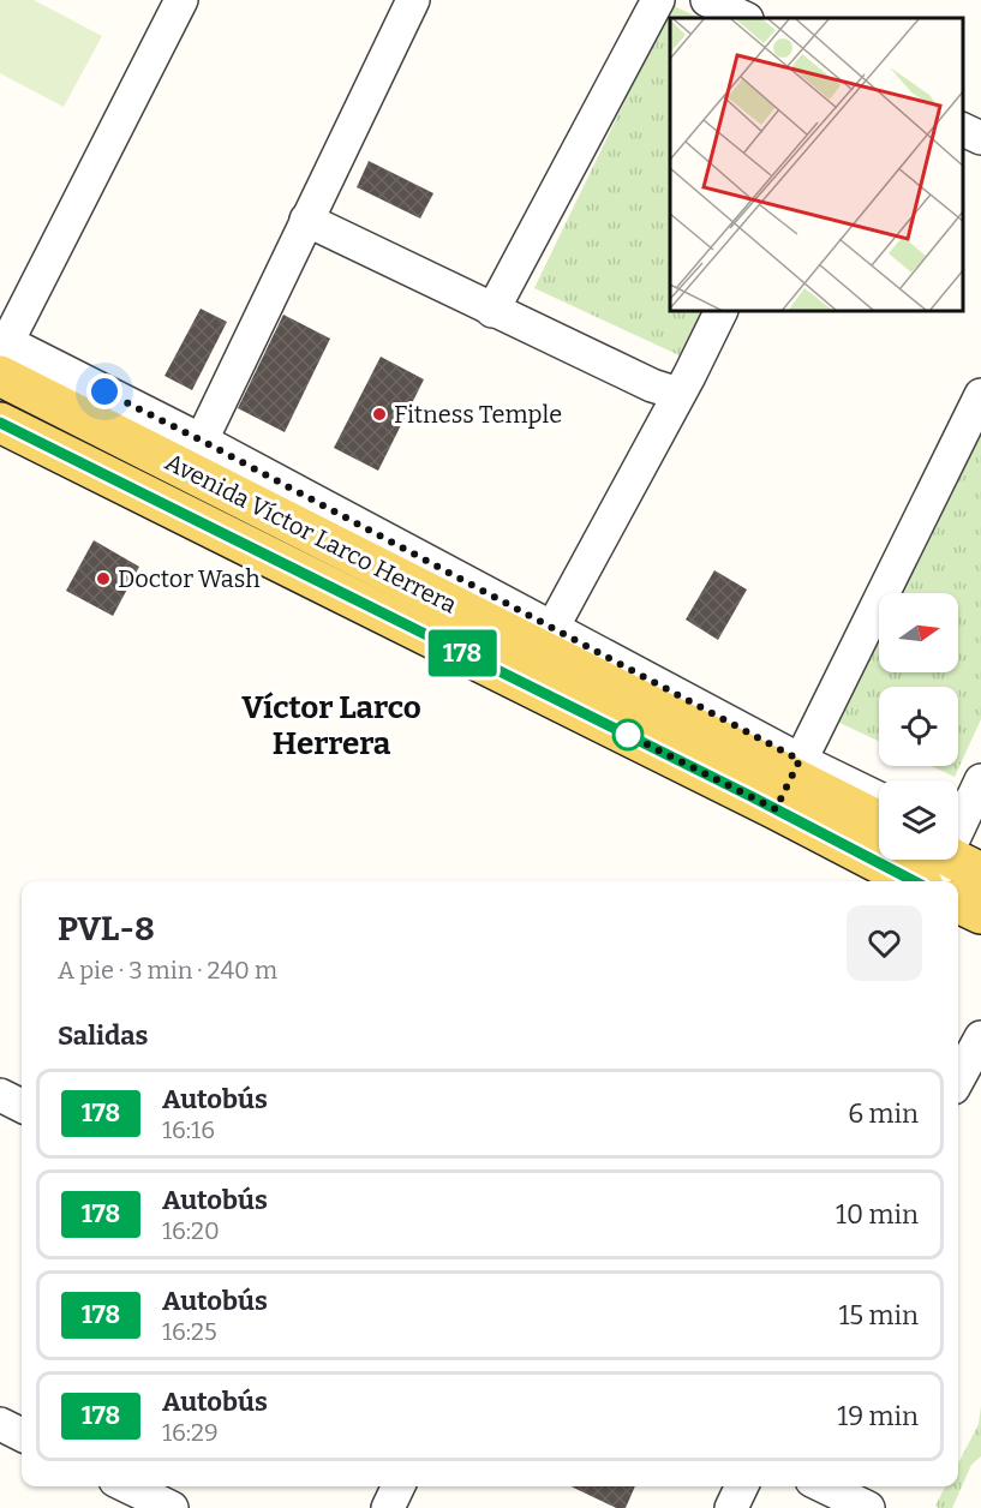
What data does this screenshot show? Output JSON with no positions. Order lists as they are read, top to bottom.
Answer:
{
  "streets": {
    "main road": ["Avenida Víctor Larco Herrera"]
  },
  "districts": ["Víctor Larco Herrera"],
  "places": ["Fitness Temple", "Doctor Wash"],
  "lines": ["bus line 178"],
  "north": "right",
  "page": {
    "on_map": "178",
    "heading": [
      ["PVL-8", "A pie · 3 min · 240 m"],
      "Salidas"
    ],
    "list": [
      {
        "mark": "178",
        "name": "Autobús",
        "note": "16:16",
        "value": "6 min"
      },
      {
        "mark": "178",
        "name": "Autobús",
        "note": "16:20",
        "value": "10 min"
      },
      {
        "mark": "178",
        "name": "Autobús",
        "note": "16:25",
        "value": "15 min"
      },
      {
        "mark": "178",
        "name": "Autobús",
        "note": "16:29",
        "value": "19 min"
      }
    ]
  }
}
